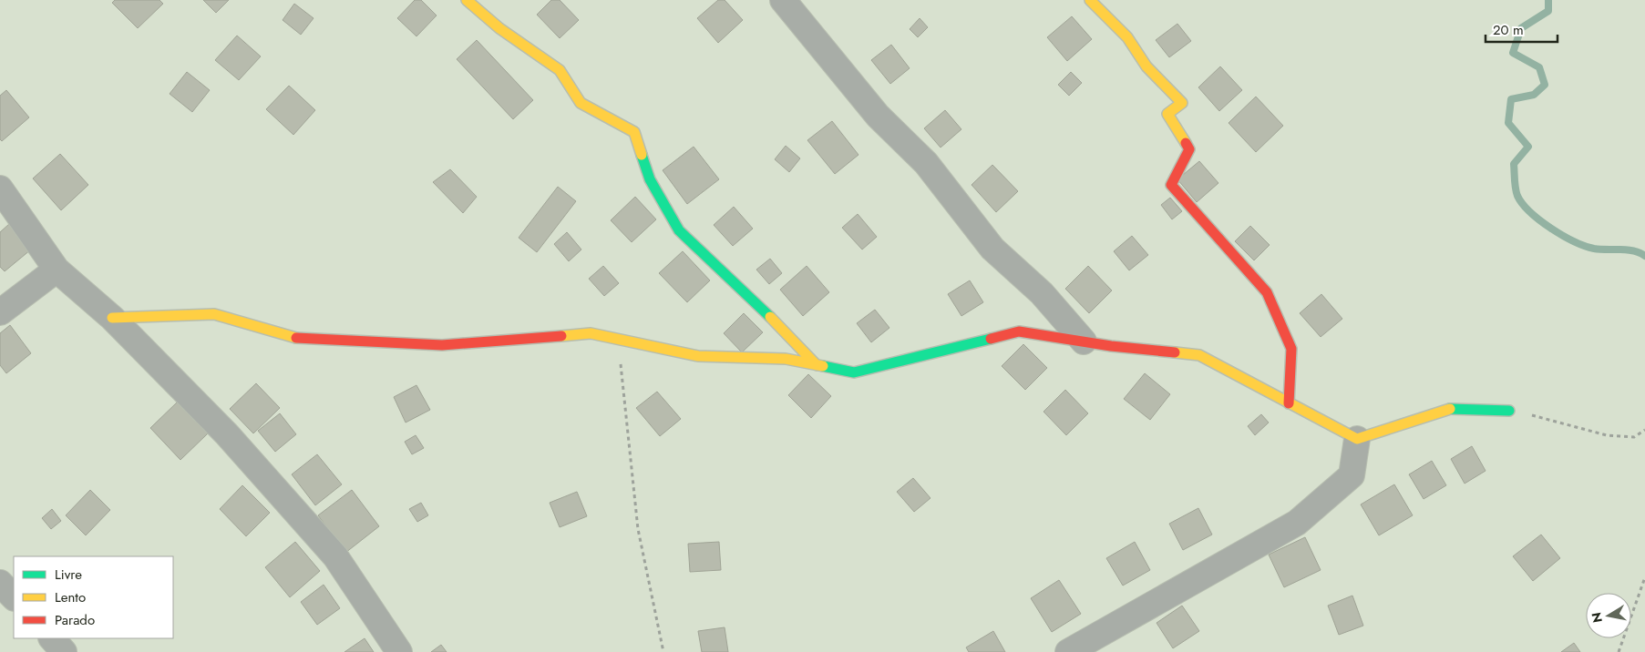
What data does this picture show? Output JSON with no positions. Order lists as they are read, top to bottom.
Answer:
{
  "legend": ["Livre", "Lento", "Parado"],
  "scale_bar": "20 m",
  "north": "left"
}
